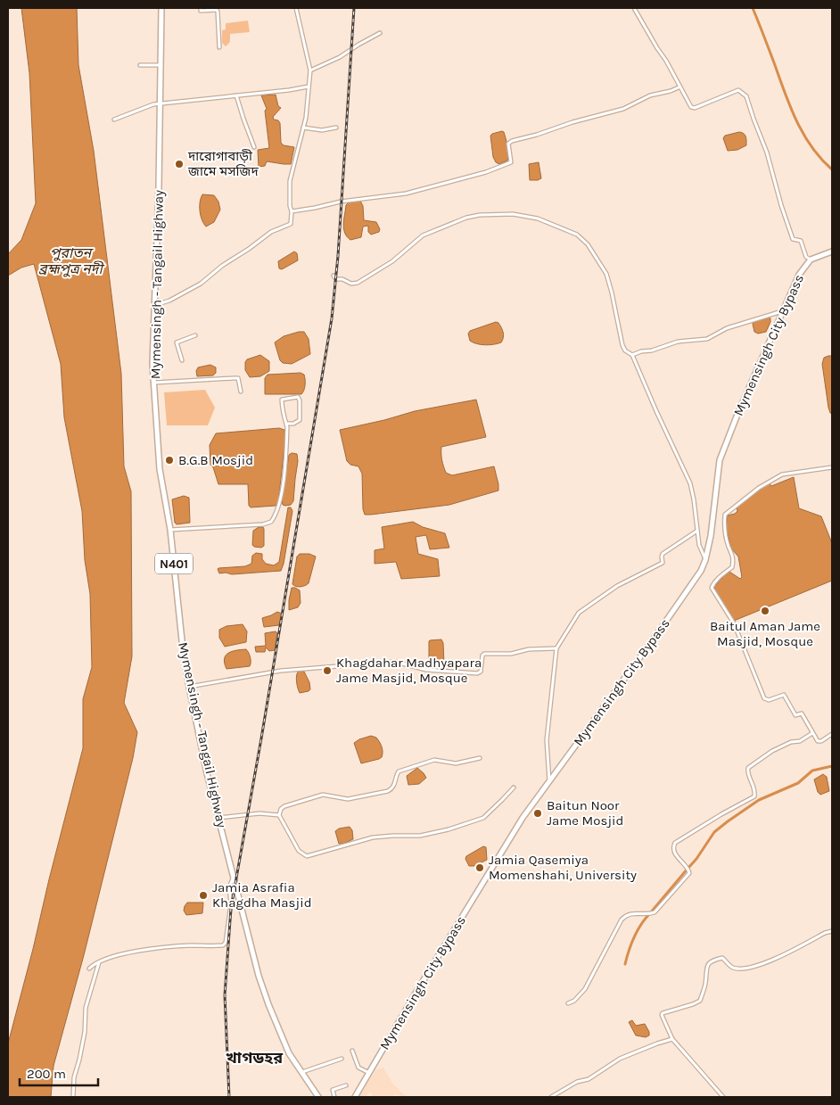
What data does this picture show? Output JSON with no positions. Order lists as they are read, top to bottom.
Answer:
{
  "streets": {
    "highway": ["Mymensingh - Tangail Highway", "Mymensingh City Bypass", "N401"]
  },
  "districts": ["খাগডহর"],
  "water": ["পুরাতন ব্রহ্মপুত্র নদী"],
  "places": [
    "দারোগাবাড়ী জামে মসজিদ",
    "B.G.B Mosjid",
    "Baitul Aman Jame Masjid, Mosque",
    "Khagdahar Madhyapara Jame Masjid, Mosque",
    "Baitun Noor Jame Mosjid",
    "Jamia Qasemiya Momenshahi, University",
    "Jamia Asrafia Khagdha Masjid"
  ],
  "scale_bar": "200 m"
}
